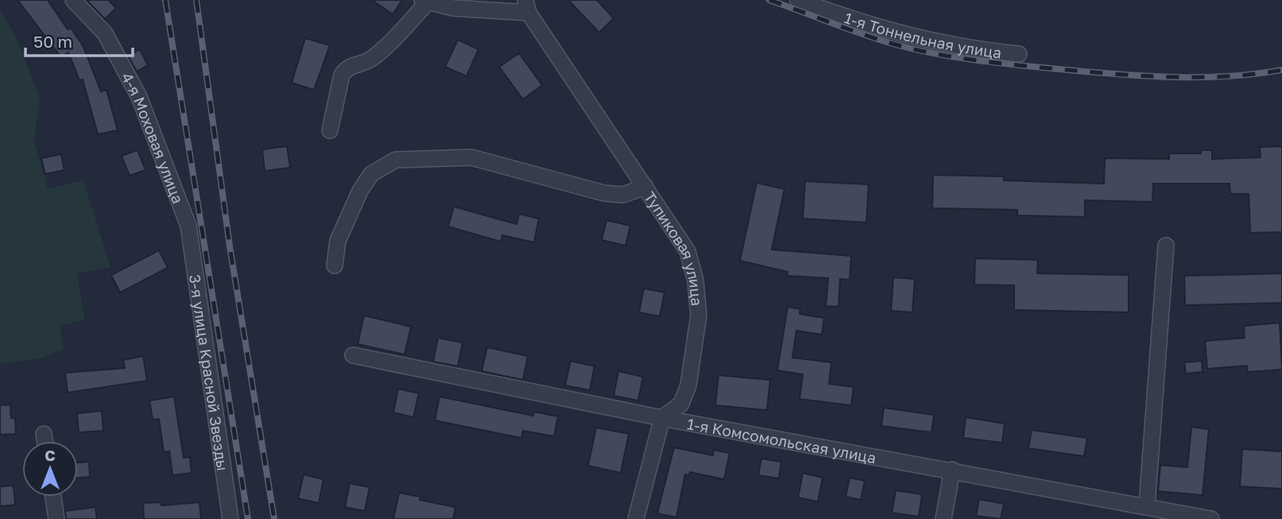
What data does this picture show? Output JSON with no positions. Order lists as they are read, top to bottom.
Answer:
{
  "streets": {
    "street": [
      "1-я Тоннельная улица",
      "4-я Моховая улица",
      "Тупиковая улица",
      "3-я улица Красной Звезды",
      "1-я Комсомольская улица"
    ]
  },
  "crossings": [
    ["4-я Моховая улица", "3-я улица Красной Звезды"],
    ["Тупиковая улица", "1-я Комсомольская улица"]
  ],
  "scale_bar": "50 m",
  "north": "top"
}
